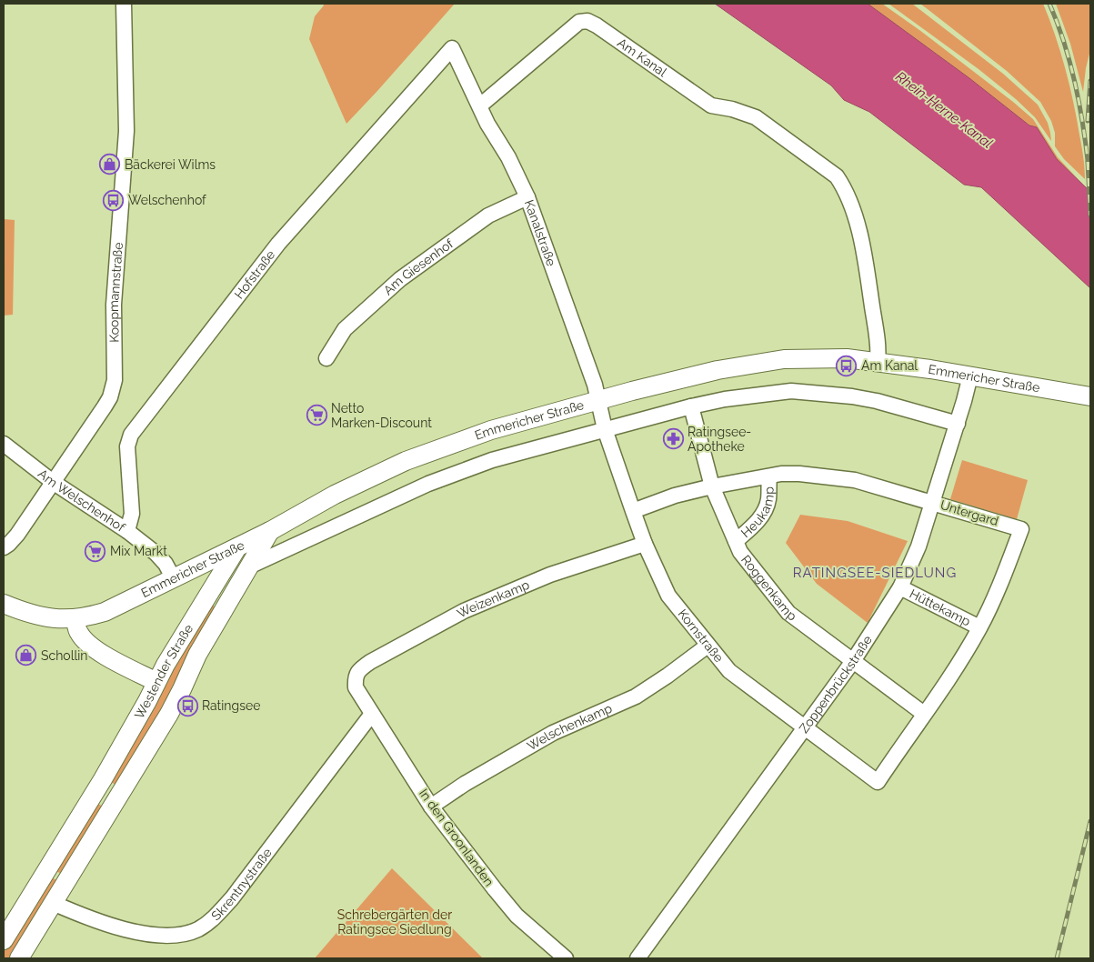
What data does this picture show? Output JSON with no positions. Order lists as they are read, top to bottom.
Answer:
{
  "streets": {
    "main road": ["Emmericher Straße", "Westender Straße"],
    "street": [
      "Am Kanal",
      "Kanalstraße",
      "Am Giesenhof",
      "Hofstraße",
      "Koopmannstraße",
      "Am Welschenhof",
      "Heukamp",
      "Untergard",
      "Roggenkamp",
      "Weizenkamp",
      "Hüttekamp",
      "Kornstraße",
      "Zoppenbrückstraße",
      "Welschenkamp",
      "In den Groonlanden",
      "Skrentnystraße"
    ]
  },
  "crossings": [
    ["Am Kanal", "Kanalstraße"],
    ["Am Kanal", "Emmericher Straße"],
    ["Kanalstraße", "Am Giesenhof"],
    ["Kanalstraße", "Hofstraße"],
    ["Kanalstraße", "Emmericher Straße"],
    ["Kanalstraße", "Kornstraße"],
    ["Hofstraße", "Am Welschenhof"],
    ["Koopmannstraße", "Am Welschenhof"],
    ["Emmericher Straße", "Am Welschenhof"],
    ["Emmericher Straße", "Roggenkamp"],
    ["Emmericher Straße", "Kornstraße"],
    ["Emmericher Straße", "Westender Straße"],
    ["Emmericher Straße", "Zoppenbrückstraße"],
    ["Heukamp", "Untergard"],
    ["Heukamp", "Roggenkamp"],
    ["Untergard", "Roggenkamp"],
    ["Untergard", "Hüttekamp"],
    ["Untergard", "Kornstraße"],
    ["Untergard", "Zoppenbrückstraße"],
    ["Roggenkamp", "Zoppenbrückstraße"],
    ["Weizenkamp", "Kornstraße"],
    ["Weizenkamp", "In den Groonlanden"],
    ["Hüttekamp", "Zoppenbrückstraße"],
    ["Kornstraße", "Zoppenbrückstraße"],
    ["Kornstraße", "Welschenkamp"],
    ["Westender Straße", "Skrentnystraße"],
    ["Welschenkamp", "In den Groonlanden"],
    ["In den Groonlanden", "Skrentnystraße"]
  ],
  "districts": ["RATINGSEE-SIEDLUNG"],
  "water": ["Rhein-Herne-Kanal"],
  "parks": ["Schrebergärten der Ratingsee Siedlung"],
  "places": {
    "shop": ["Bäckerei Wilms", "Schollin"],
    "bus stop": ["Welschenhof", "Am Kanal", "Ratingsee"],
    "supermarket": ["Netto Marken-Discount", "Mix Markt"],
    "pharmacy": ["Ratingsee- Apotheke"]
  }
}
